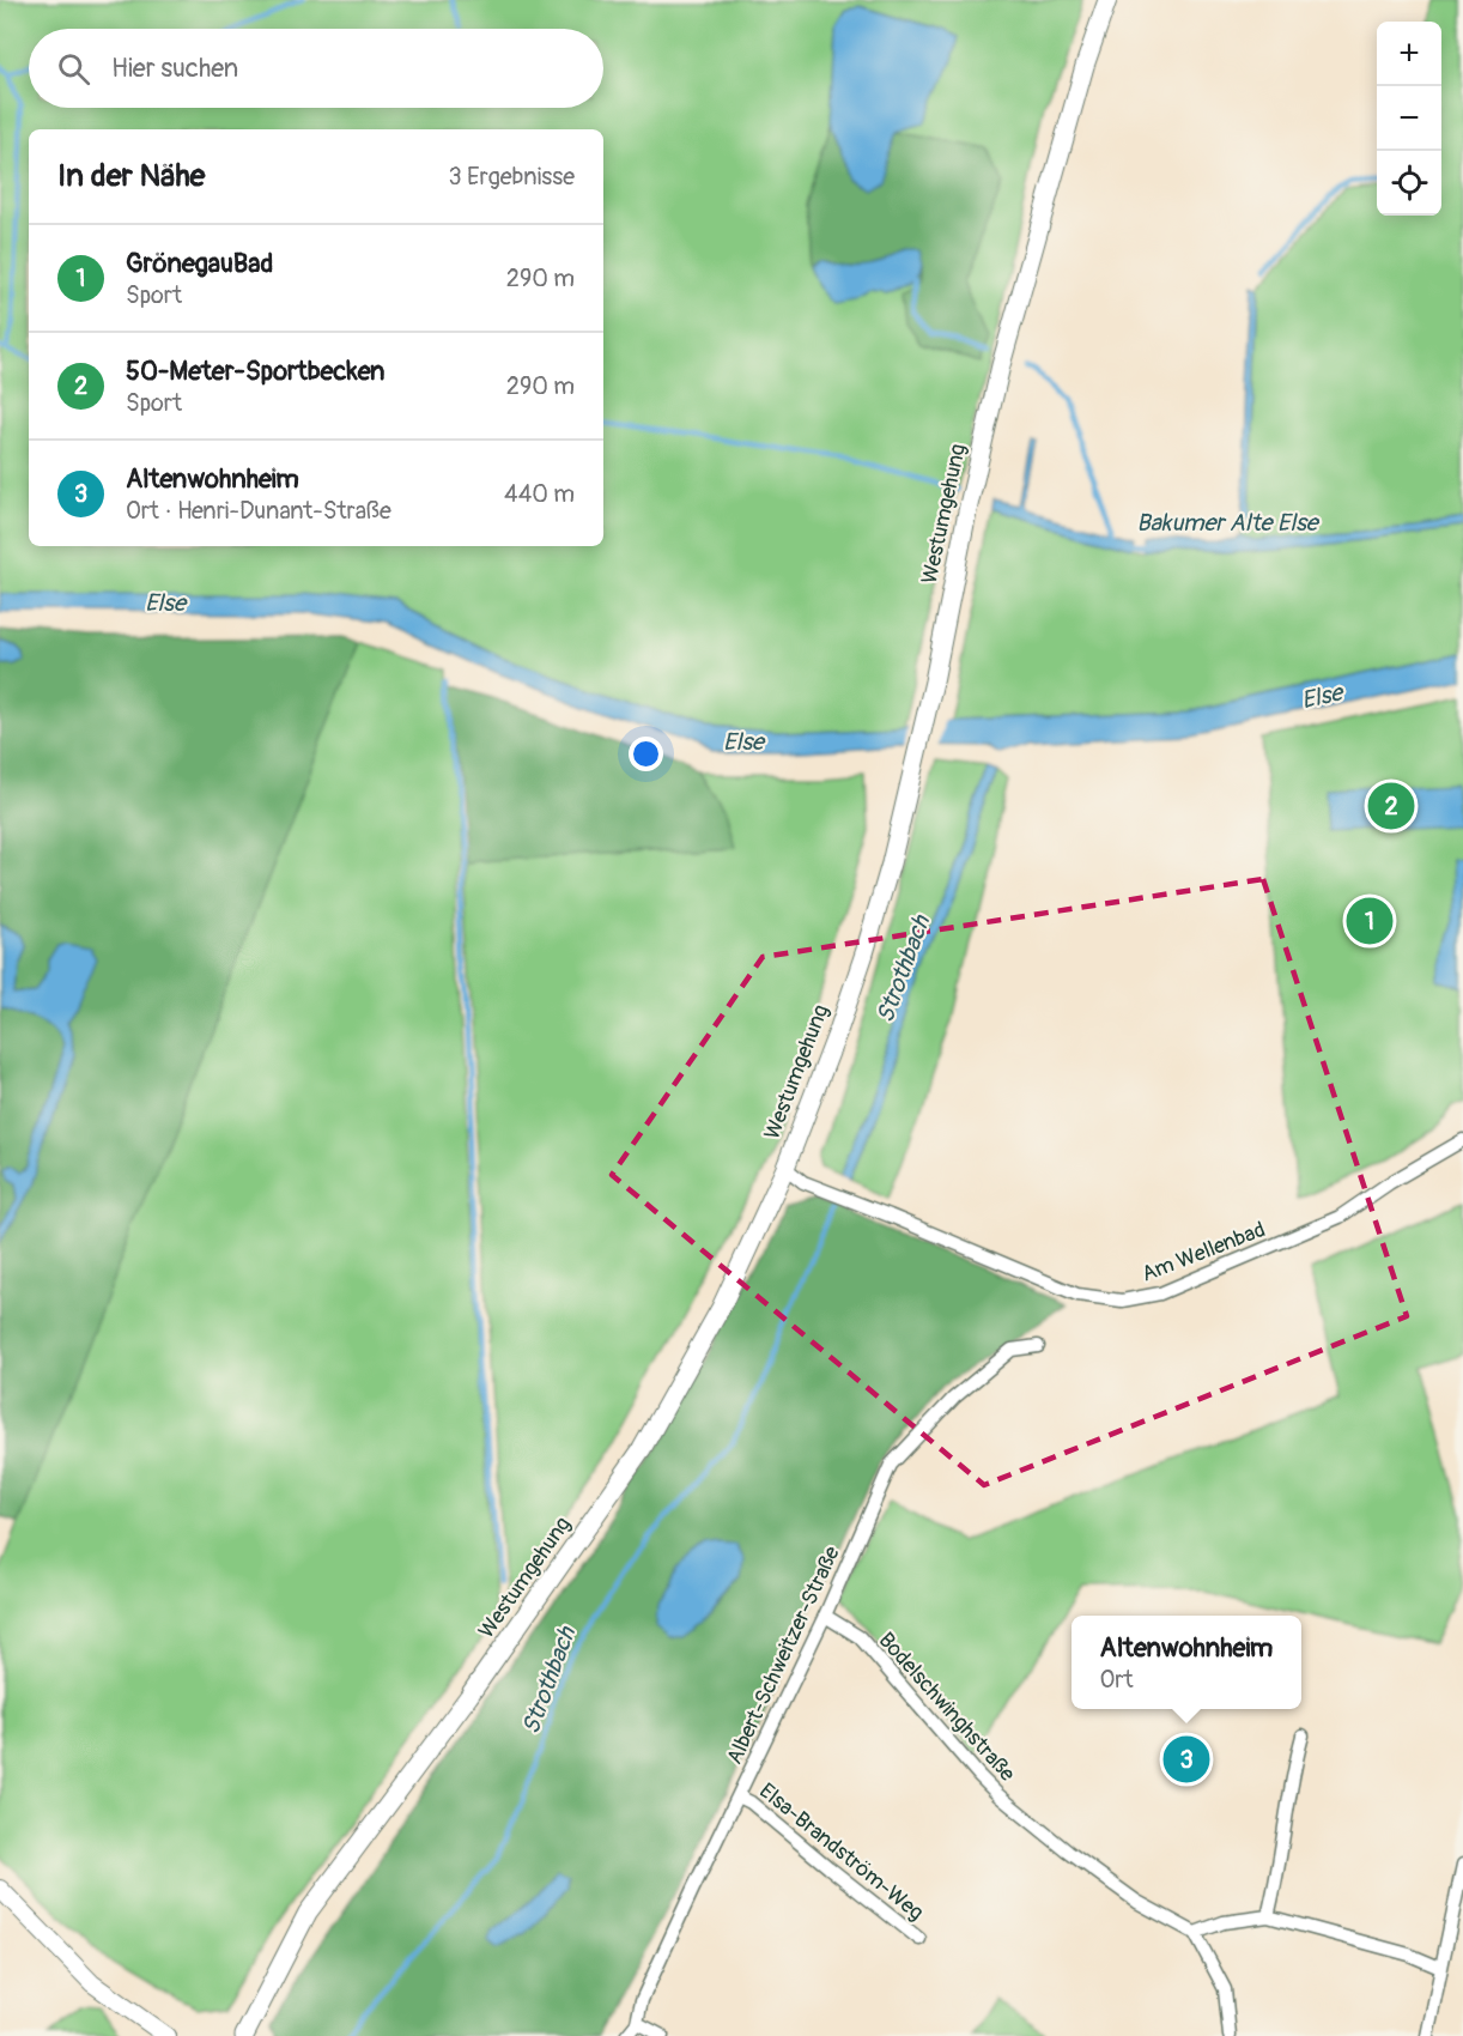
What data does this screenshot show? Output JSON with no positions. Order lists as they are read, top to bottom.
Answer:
{
  "streets": {
    "main road": ["Westumgehung"],
    "street": [
      "Am Wellenbad",
      "Albert-Schweitzer-Straße",
      "Bodelschwinghstraße",
      "Elsa-Brandström-Weg"
    ]
  },
  "crossings": [
    ["Westumgehung", "Am Wellenbad"],
    ["Albert-Schweitzer-Straße", "Bodelschwinghstraße"],
    ["Albert-Schweitzer-Straße", "Elsa-Brandström-Weg"]
  ],
  "water": ["Bakumer Alte Else", "Else", "Strothbach"],
  "page": {
    "map_buttons": ["+", "−"],
    "search": "Hier suchen",
    "heading": ["In der Nähe", "3 Ergebnisse"],
    "list": [
      {
        "mark": "1",
        "name": "GrönegauBad",
        "note": "Sport",
        "value": "290 m"
      },
      {
        "mark": "2",
        "name": "50-Meter-Sportbecken",
        "note": "Sport",
        "value": "290 m"
      },
      {
        "mark": "3",
        "name": "Altenwohnheim",
        "note": "Ort · Henri-Dunant-Straße",
        "value": "440 m"
      }
    ],
    "pins": ["2", "1", "3"],
    "popup": ["Altenwohnheim", "Ort"]
  }
}
